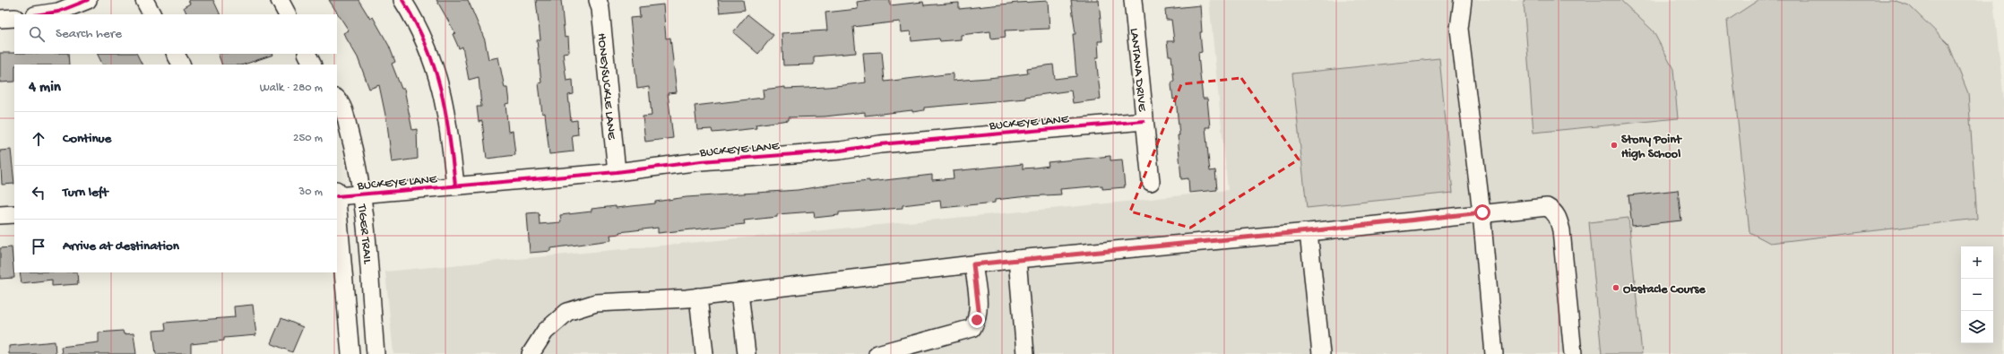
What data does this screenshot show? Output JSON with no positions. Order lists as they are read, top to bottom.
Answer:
{
  "streets": {
    "street": [
      "LANTANA DRIVE",
      "HONEYSUCKLE LANE",
      "BUCKEYE LANE",
      "TIGER TRAIL"
    ]
  },
  "crossings": [
    ["LANTANA DRIVE", "BUCKEYE LANE"],
    ["HONEYSUCKLE LANE", "BUCKEYE LANE"],
    ["BUCKEYE LANE", "TIGER TRAIL"]
  ],
  "places": ["Stony Point High School", "Obstacle Course"],
  "page": {
    "search": "Search here",
    "heading": ["4 min", "Walk · 280 m"],
    "list": [
      ["Continue", "250 m"],
      ["Turn left", "30 m"],
      "Arrive at destination"
    ],
    "map_buttons": ["+", "−"]
  }
}
